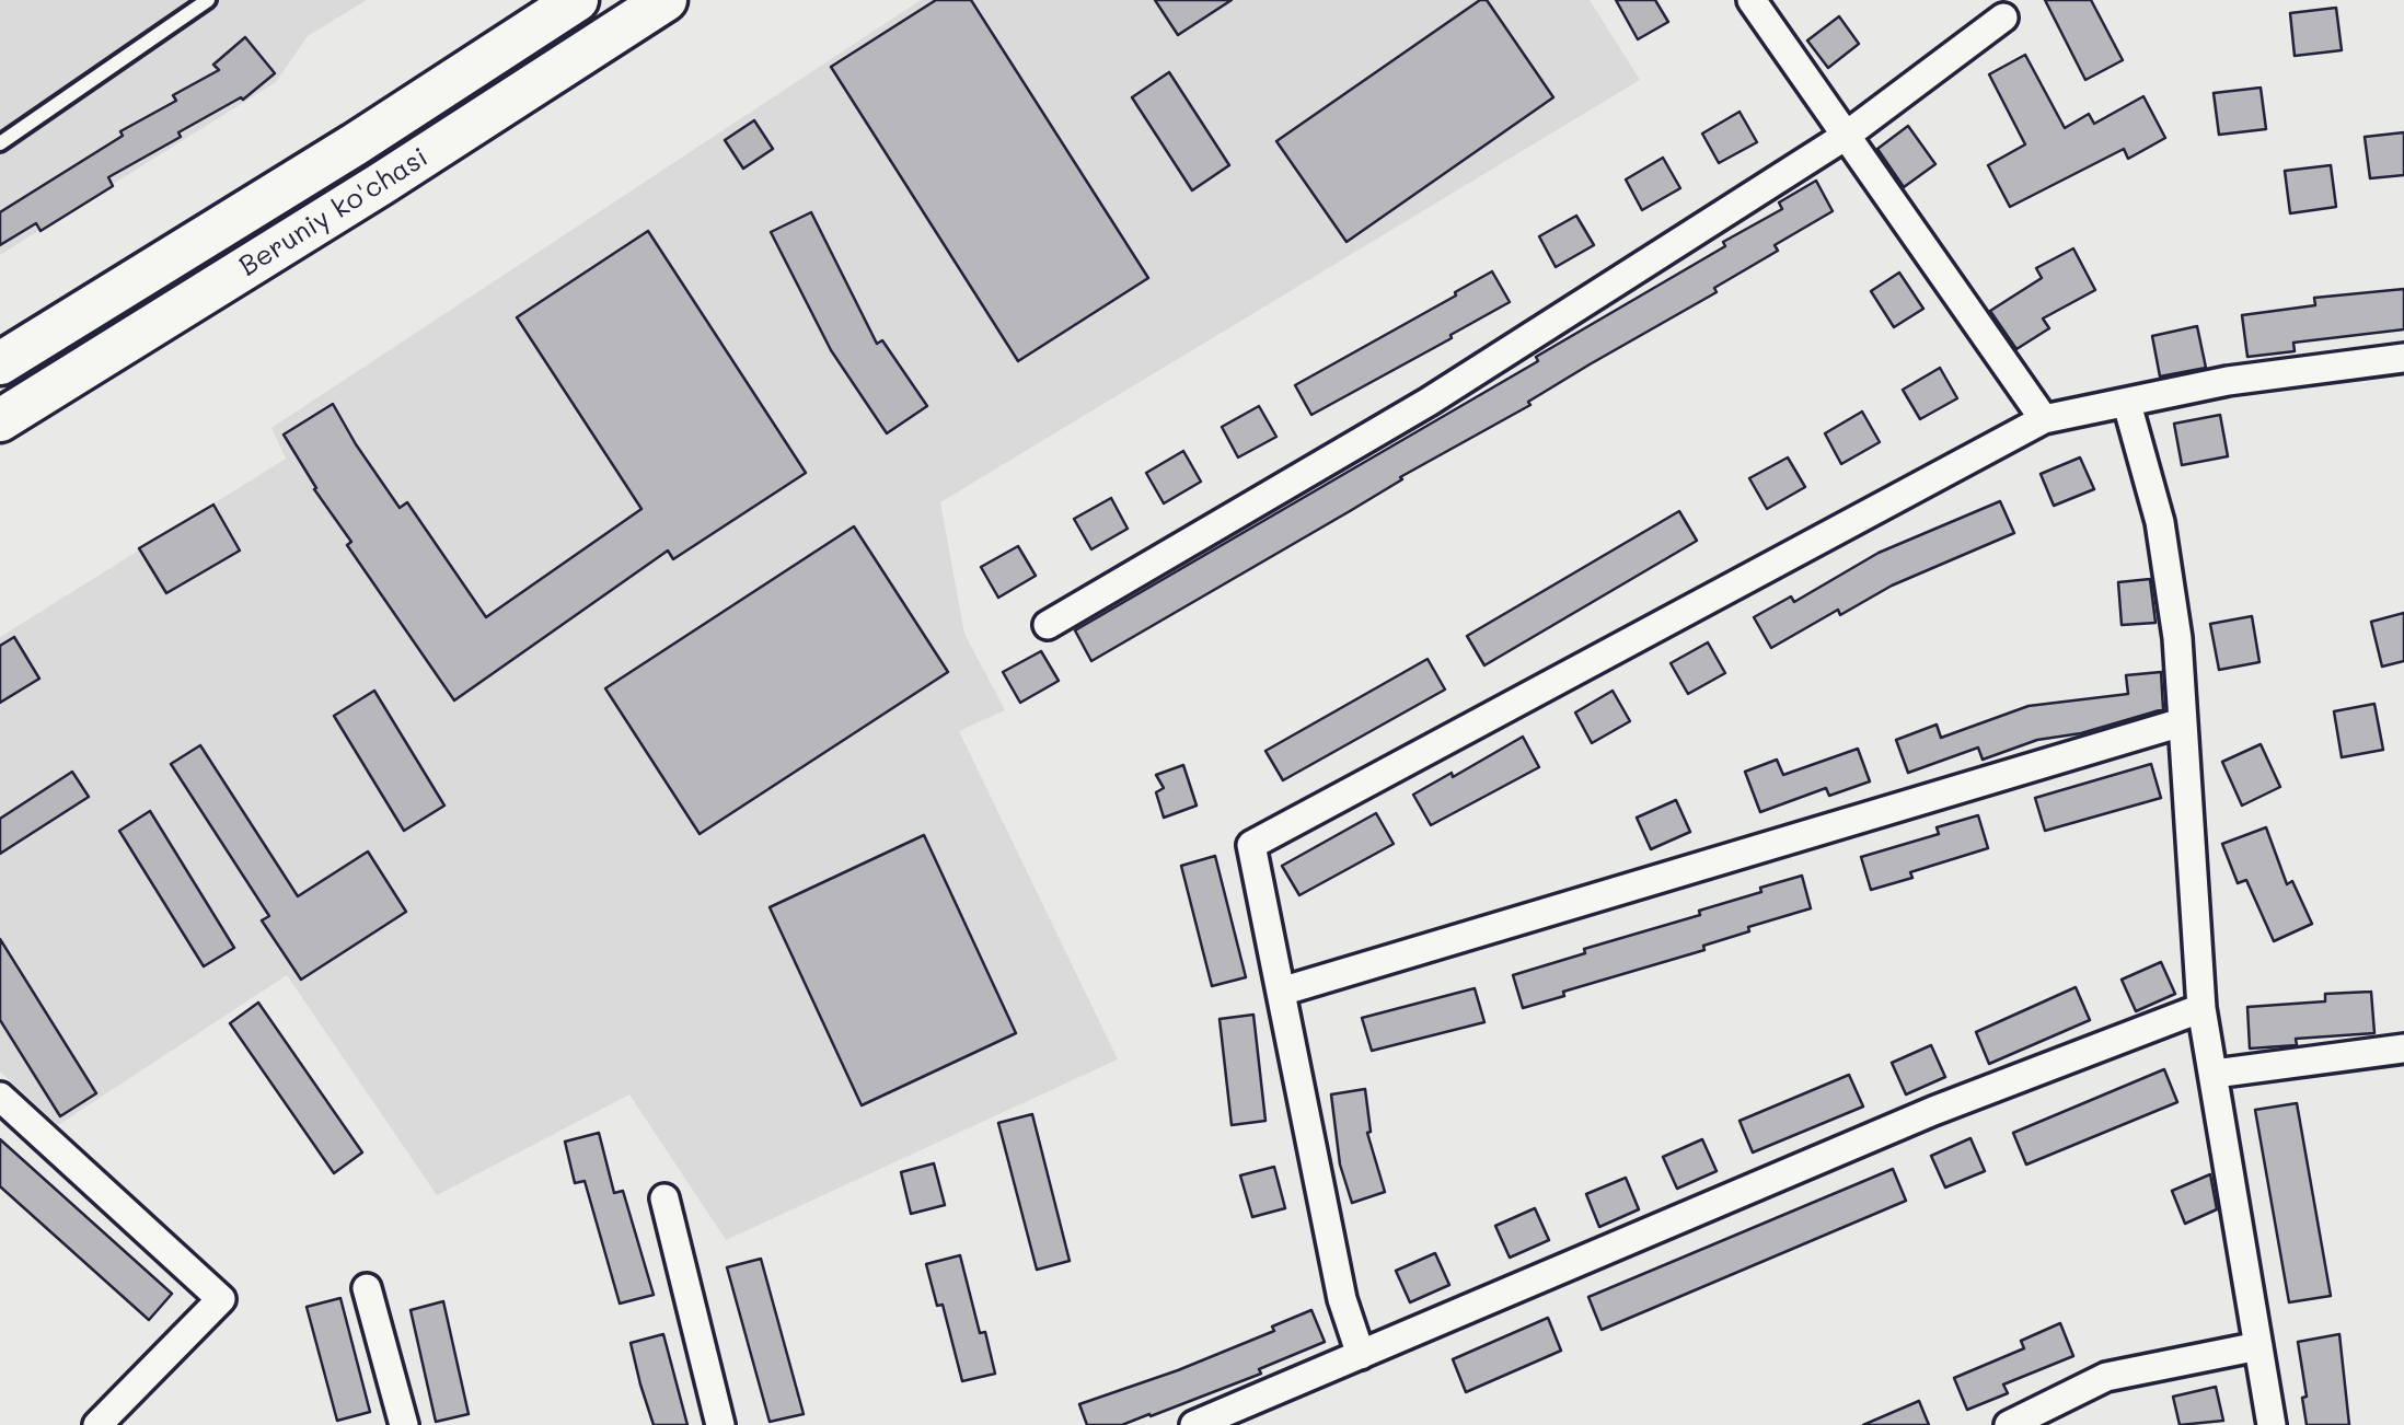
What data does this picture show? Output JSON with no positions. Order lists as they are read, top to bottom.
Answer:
{
  "streets": {
    "main road": ["Beruniy ko'chasi"]
  }
}
